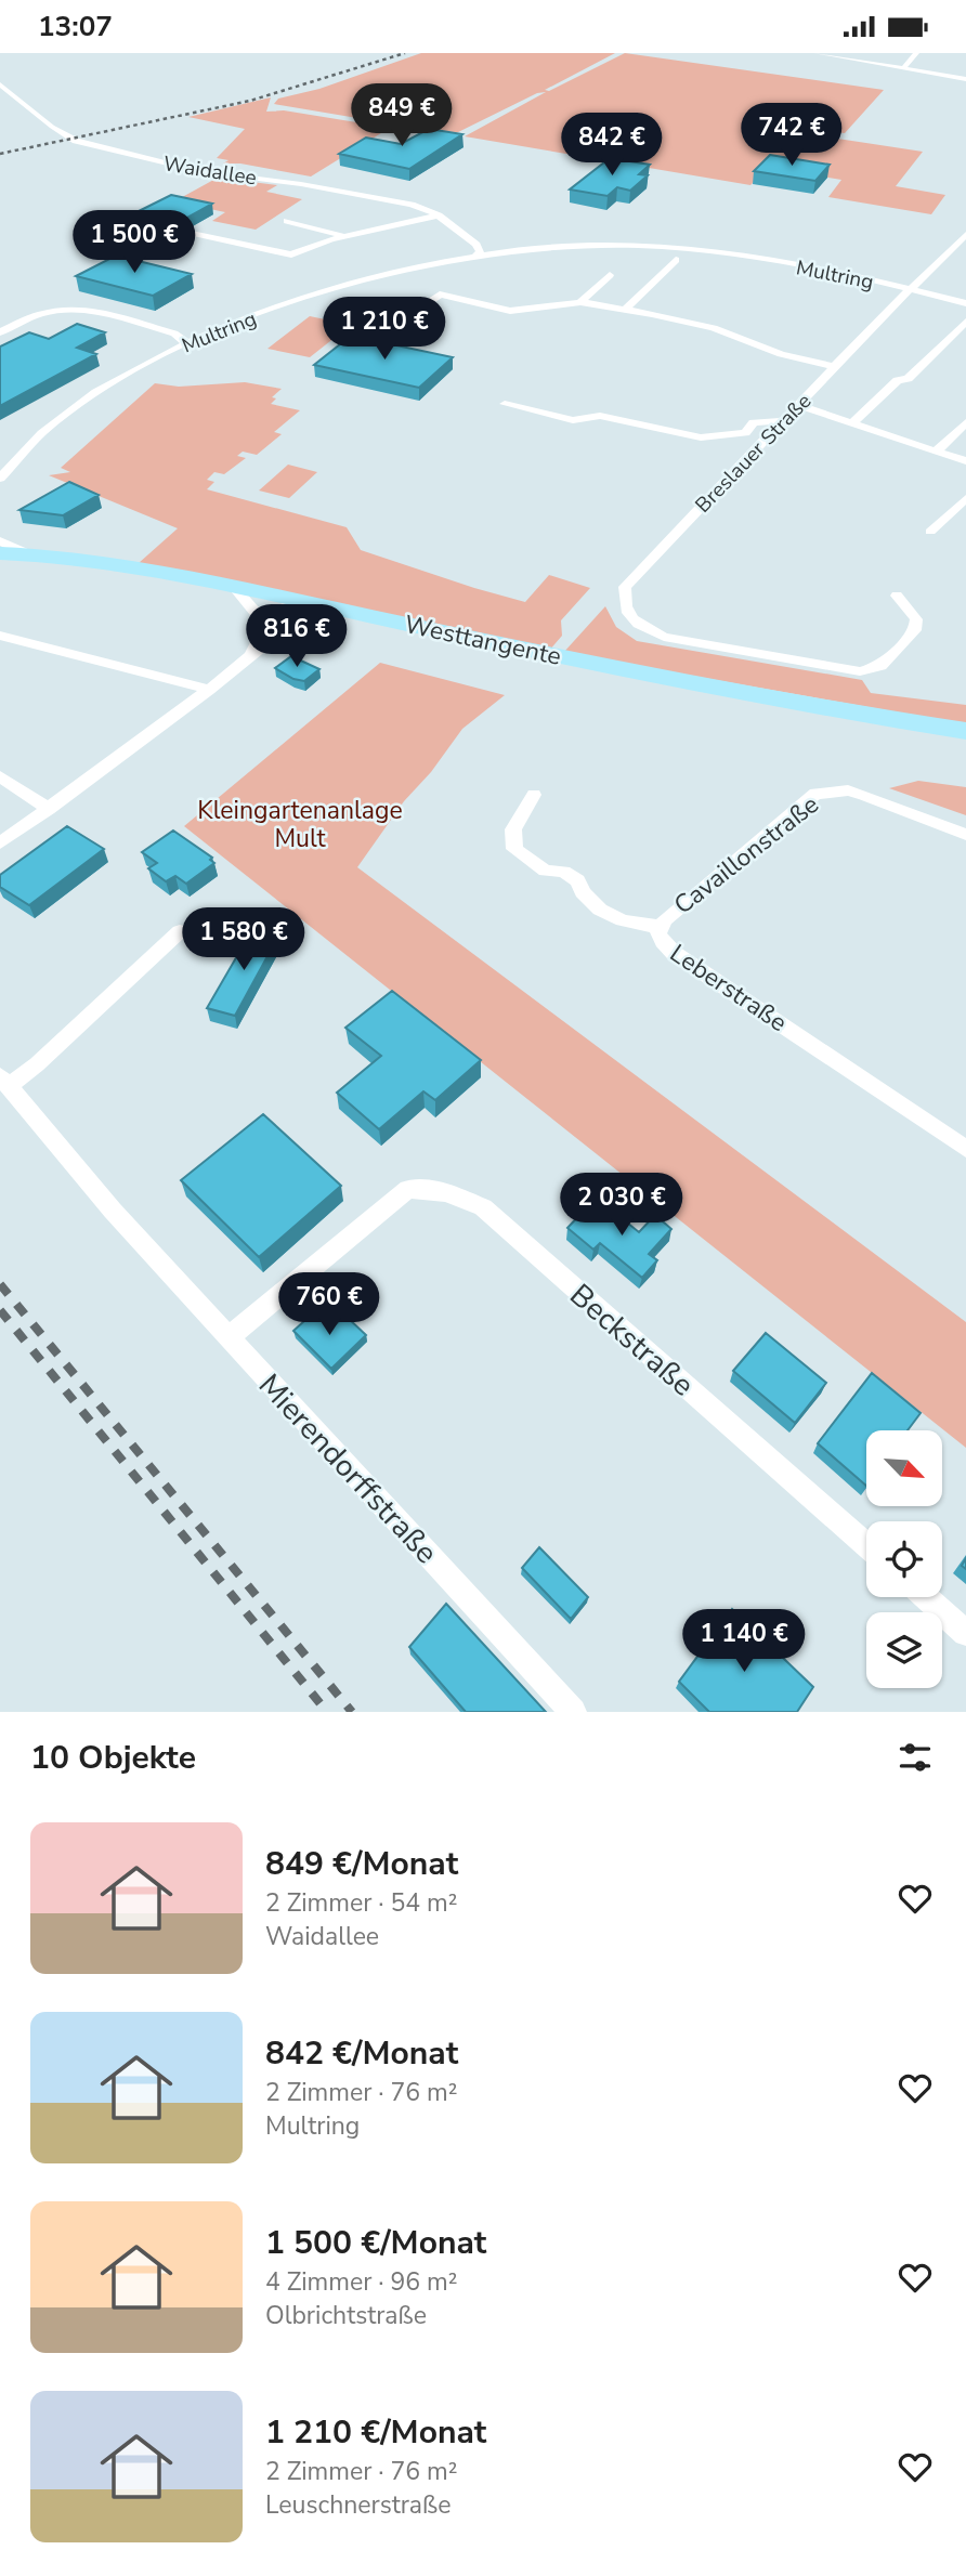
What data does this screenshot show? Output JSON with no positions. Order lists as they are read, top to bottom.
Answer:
{
  "streets": {
    "main road": ["Westtangente"],
    "street": [
      "Waidallee",
      "Multring",
      "Breslauer Straße",
      "Cavaillonstraße",
      "Leberstraße",
      "Beckstraße",
      "Mierendorffstraße"
    ]
  },
  "crossings": [
    ["Waidallee", "Multring"],
    ["Multring", "Breslauer Straße"],
    ["Cavaillonstraße", "Leberstraße"],
    ["Beckstraße", "Mierendorffstraße"]
  ],
  "parks": ["Kleingartenanlage Mult"],
  "north": "bottom right",
  "page": {
    "status": "13:07",
    "price": [
      "849 €",
      "742 €",
      "842 €",
      "1 500 €",
      "1 210 €",
      "816 €",
      "1 580 €",
      "2 030 €",
      "760 €",
      "1 140 €"
    ],
    "heading": "10 Objekte",
    "list": [
      {
        "name": "849 €/Monat",
        "note": "2 Zimmer · 54 m² · Waidallee"
      },
      {
        "name": "842 €/Monat",
        "note": "2 Zimmer · 76 m² · Multring"
      },
      {
        "name": "1 500 €/Monat",
        "note": "4 Zimmer · 96 m² · Olbrichtstraße"
      },
      {
        "name": "1 210 €/Monat",
        "note": "2 Zimmer · 76 m² · Leuschnerstraße"
      }
    ]
  }
}
